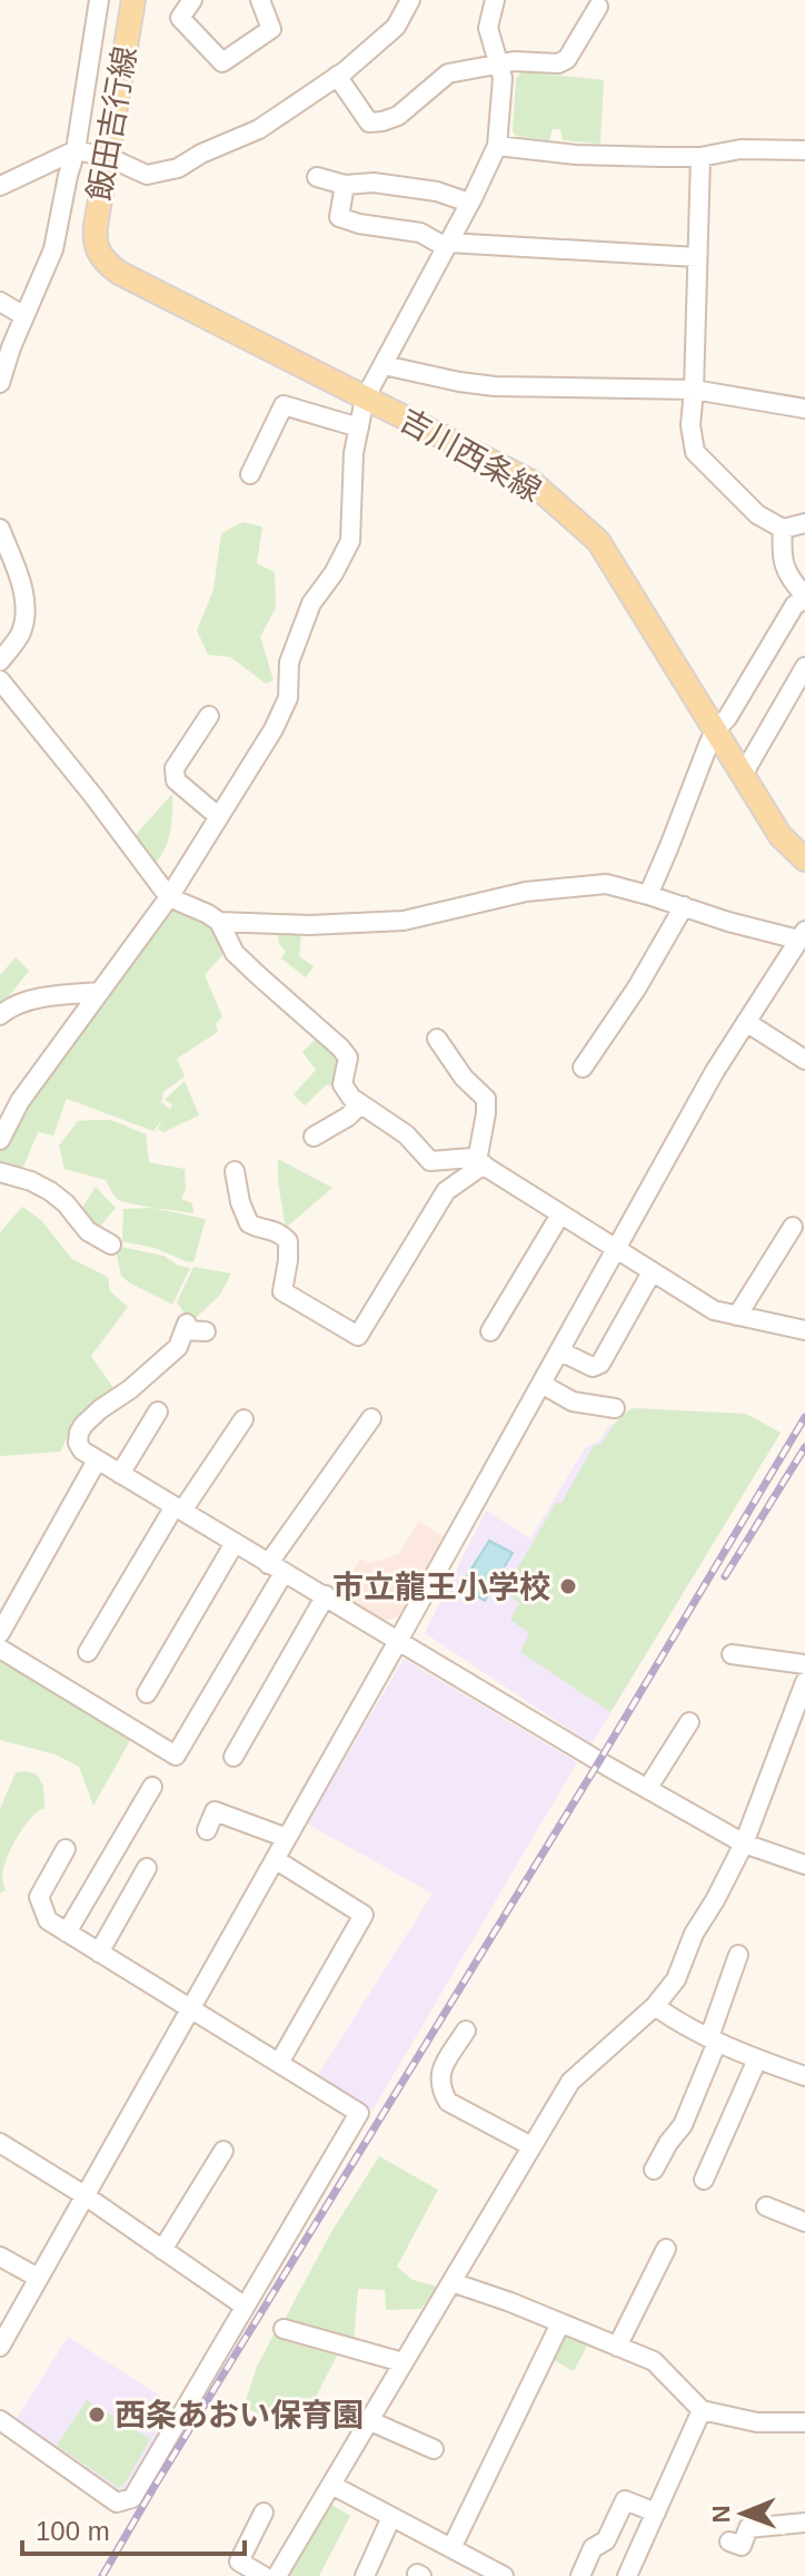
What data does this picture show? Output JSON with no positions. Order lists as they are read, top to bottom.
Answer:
{
  "streets": {
    "main road": ["飯田吉行線", "吉川西条線"]
  },
  "crossings": [
    ["飯田吉行線", "吉川西条線"]
  ],
  "places": ["市立龍王小学校", "西条あおい保育園"],
  "scale_bar": "100 m",
  "north": "left"
}
